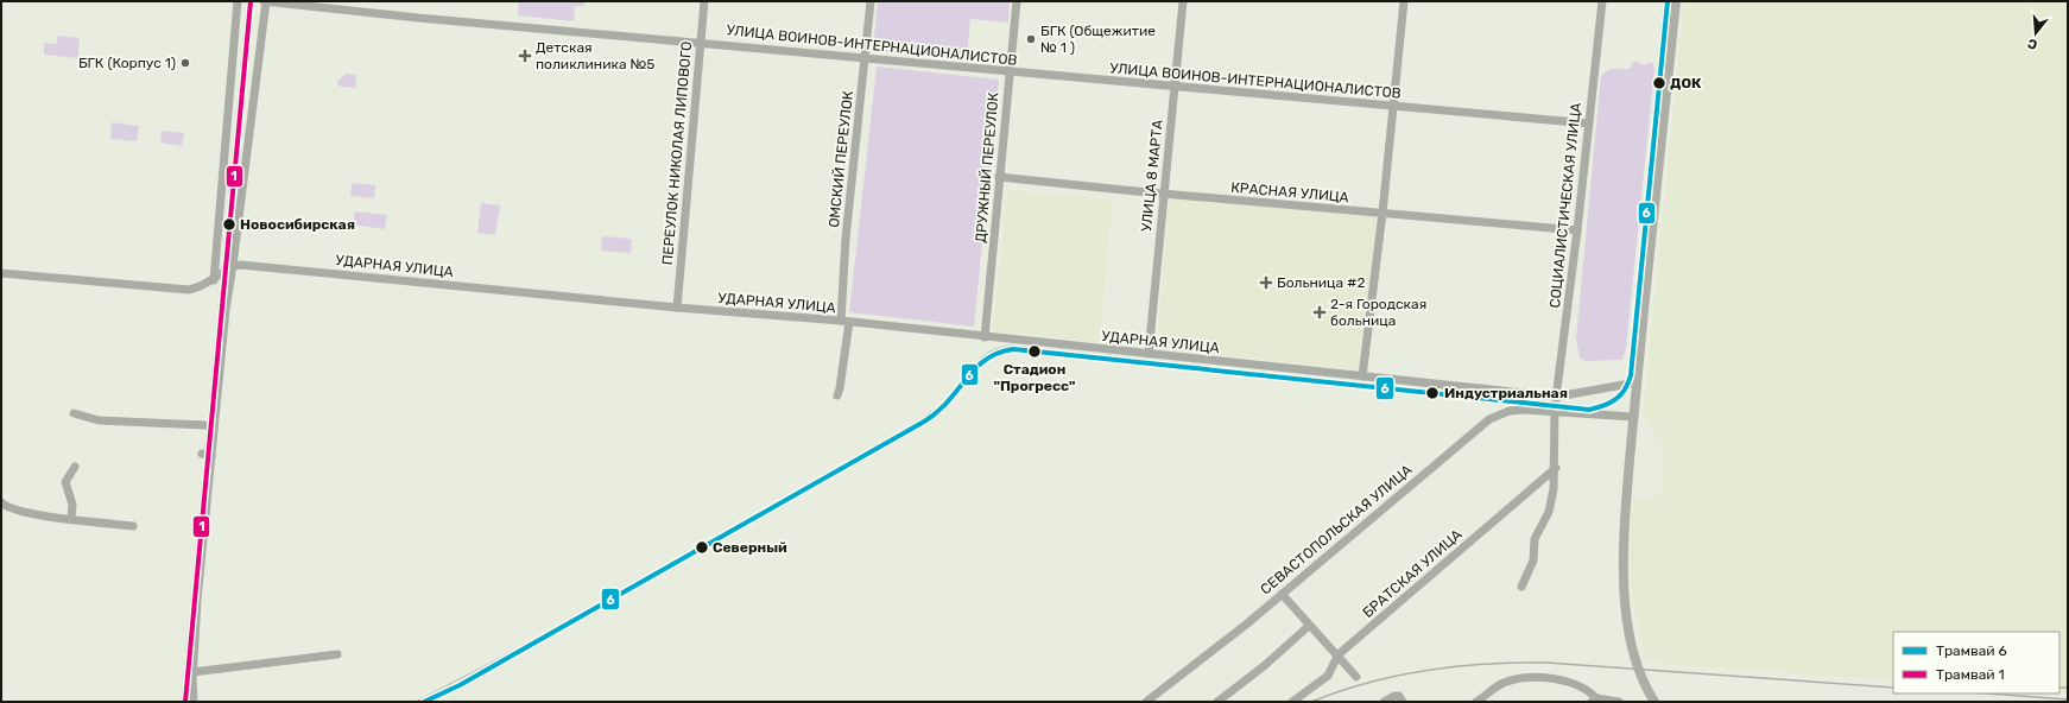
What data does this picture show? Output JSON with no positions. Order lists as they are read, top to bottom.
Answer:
{
  "streets": {
    "street": [
      "УЛИЦА ВОИНОВ-ИНТЕРНАЦИОНАЛИСТОВ",
      "ПЕРЕУЛОК НИКОЛАЯ ЛИПОВОГО",
      "ОМСКИЙ ПЕРЕУЛОК",
      "ДРУЖНЫЙ ПЕРЕУЛОК",
      "УЛИЦА 8 МАРТА",
      "КРАСНАЯ УЛИЦА",
      "СОЦИАЛИСТИЧЕСКАЯ УЛИЦА",
      "УДАРНАЯ УЛИЦА",
      "СЕВАСТОПОЛЬСКАЯ УЛИЦА",
      "БРАТСКАЯ УЛИЦА"
    ]
  },
  "crossings": [
    ["УЛИЦА ВОИНОВ-ИНТЕРНАЦИОНАЛИСТОВ", "ПЕРЕУЛОК НИКОЛАЯ ЛИПОВОГО"],
    ["УЛИЦА ВОИНОВ-ИНТЕРНАЦИОНАЛИСТОВ", "ОМСКИЙ ПЕРЕУЛОК"],
    ["УЛИЦА ВОИНОВ-ИНТЕРНАЦИОНАЛИСТОВ", "ДРУЖНЫЙ ПЕРЕУЛОК"],
    ["УЛИЦА ВОИНОВ-ИНТЕРНАЦИОНАЛИСТОВ", "УЛИЦА 8 МАРТА"],
    ["УЛИЦА ВОИНОВ-ИНТЕРНАЦИОНАЛИСТОВ", "СОЦИАЛИСТИЧЕСКАЯ УЛИЦА"],
    ["ПЕРЕУЛОК НИКОЛАЯ ЛИПОВОГО", "УДАРНАЯ УЛИЦА"],
    ["ОМСКИЙ ПЕРЕУЛОК", "УДАРНАЯ УЛИЦА"],
    ["ДРУЖНЫЙ ПЕРЕУЛОК", "КРАСНАЯ УЛИЦА"],
    ["ДРУЖНЫЙ ПЕРЕУЛОК", "УДАРНАЯ УЛИЦА"],
    ["УЛИЦА 8 МАРТА", "КРАСНАЯ УЛИЦА"],
    ["УЛИЦА 8 МАРТА", "УДАРНАЯ УЛИЦА"],
    ["КРАСНАЯ УЛИЦА", "СОЦИАЛИСТИЧЕСКАЯ УЛИЦА"],
    ["СОЦИАЛИСТИЧЕСКАЯ УЛИЦА", "УДАРНАЯ УЛИЦА"],
    ["СОЦИАЛИСТИЧЕСКАЯ УЛИЦА", "СЕВАСТОПОЛЬСКАЯ УЛИЦА"],
    ["СОЦИАЛИСТИЧЕСКАЯ УЛИЦА", "БРАТСКАЯ УЛИЦА"]
  ],
  "places": {
    "other": [
      "БГК (Общежитие № 1 )",
      "БГК (Корпус 1)",
      "ДОК",
      "Новосибирская",
      "Стадион \"Прогресс\"",
      "Индустриальная",
      "Северный"
    ],
    "health": ["Детская поликлиника №5", "Больница #2", "2-я Городская больница"]
  },
  "lines": ["tram line 6", "tram line 1"],
  "legend": ["Трамвай 6", "Трамвай 1"],
  "north": "bottom"
}
